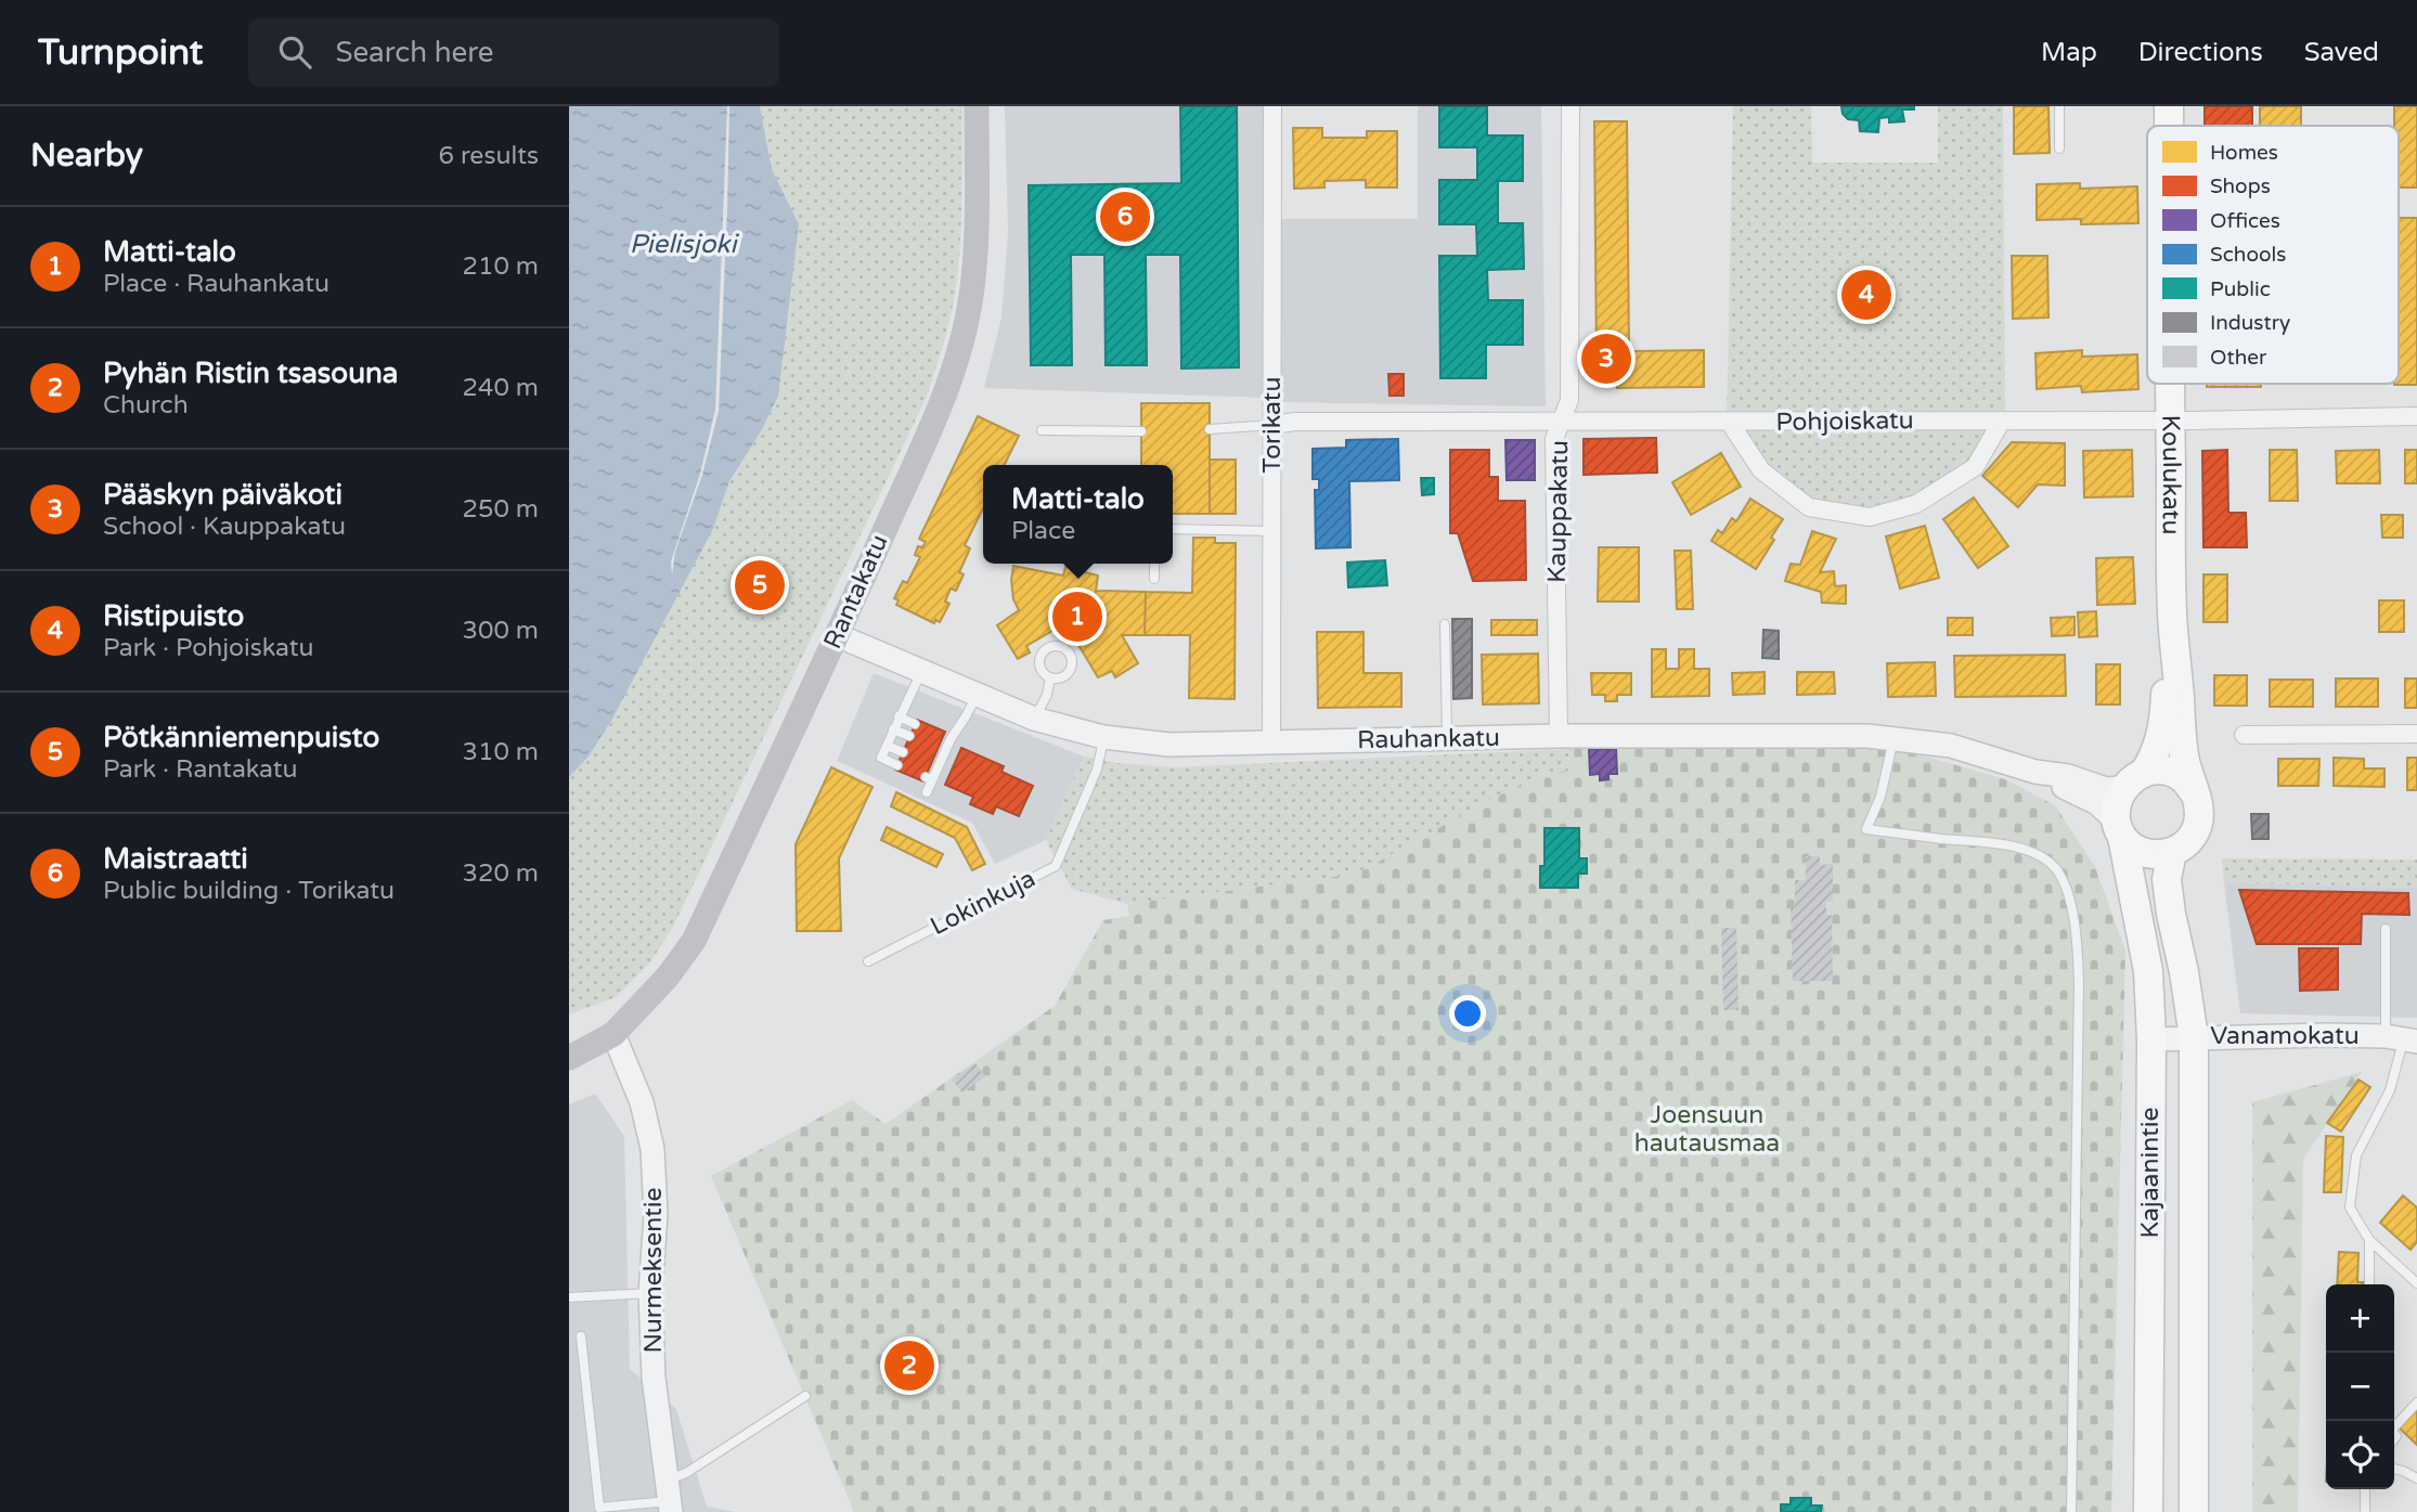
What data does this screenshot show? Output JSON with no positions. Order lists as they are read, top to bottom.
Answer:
{
  "streets": {
    "main road": ["Koulukatu", "Rantakatu", "Kajaanintie"],
    "street": [
      "Pohjoiskatu",
      "Torikatu",
      "Kauppakatu",
      "Rauhankatu",
      "Vanamokatu",
      "Nurmeksentie"
    ],
    "lane": ["Lokinkuja"]
  },
  "crossings": [
    ["Pohjoiskatu", "Torikatu"],
    ["Pohjoiskatu", "Koulukatu"],
    ["Pohjoiskatu", "Kauppakatu"],
    ["Torikatu", "Rauhankatu"],
    ["Koulukatu", "Rauhankatu"],
    ["Koulukatu", "Kajaanintie"],
    ["Kauppakatu", "Rauhankatu"],
    ["Rantakatu", "Rauhankatu"],
    ["Rantakatu", "Nurmeksentie"],
    ["Rauhankatu", "Lokinkuja"],
    ["Rauhankatu", "Kajaanintie"],
    ["Vanamokatu", "Kajaanintie"]
  ],
  "water": ["Pielisjoki"],
  "parks": ["Joensuun hautausmaa"],
  "legend": [
    "Homes",
    "Shops",
    "Offices",
    "Schools",
    "Public",
    "Industry",
    "Other"
  ],
  "page": {
    "header": "Turnpoint",
    "search": "Search here",
    "nav": ["Map", "Directions", "Saved"],
    "heading": ["Nearby", "6 results"],
    "pins": [
      "6",
      "4",
      "3",
      "5",
      "1",
      "2"
    ],
    "list": [
      {
        "mark": "1",
        "name": "Matti-talo",
        "note": "Place · Rauhankatu",
        "value": "210 m"
      },
      {
        "mark": "2",
        "name": "Pyhän Ristin tsasouna",
        "note": "Church",
        "value": "240 m"
      },
      {
        "mark": "3",
        "name": "Pääskyn päiväkoti",
        "note": "School · Kauppakatu",
        "value": "250 m"
      },
      {
        "mark": "4",
        "name": "Ristipuisto",
        "note": "Park · Pohjoiskatu",
        "value": "300 m"
      },
      {
        "mark": "5",
        "name": "Pötkänniemenpuisto",
        "note": "Park · Rantakatu",
        "value": "310 m"
      },
      {
        "mark": "6",
        "name": "Maistraatti",
        "note": "Public building · Torikatu",
        "value": "320 m"
      }
    ],
    "popup": ["Matti-talo", "Place"],
    "map_buttons": ["+", "−"]
  }
}
